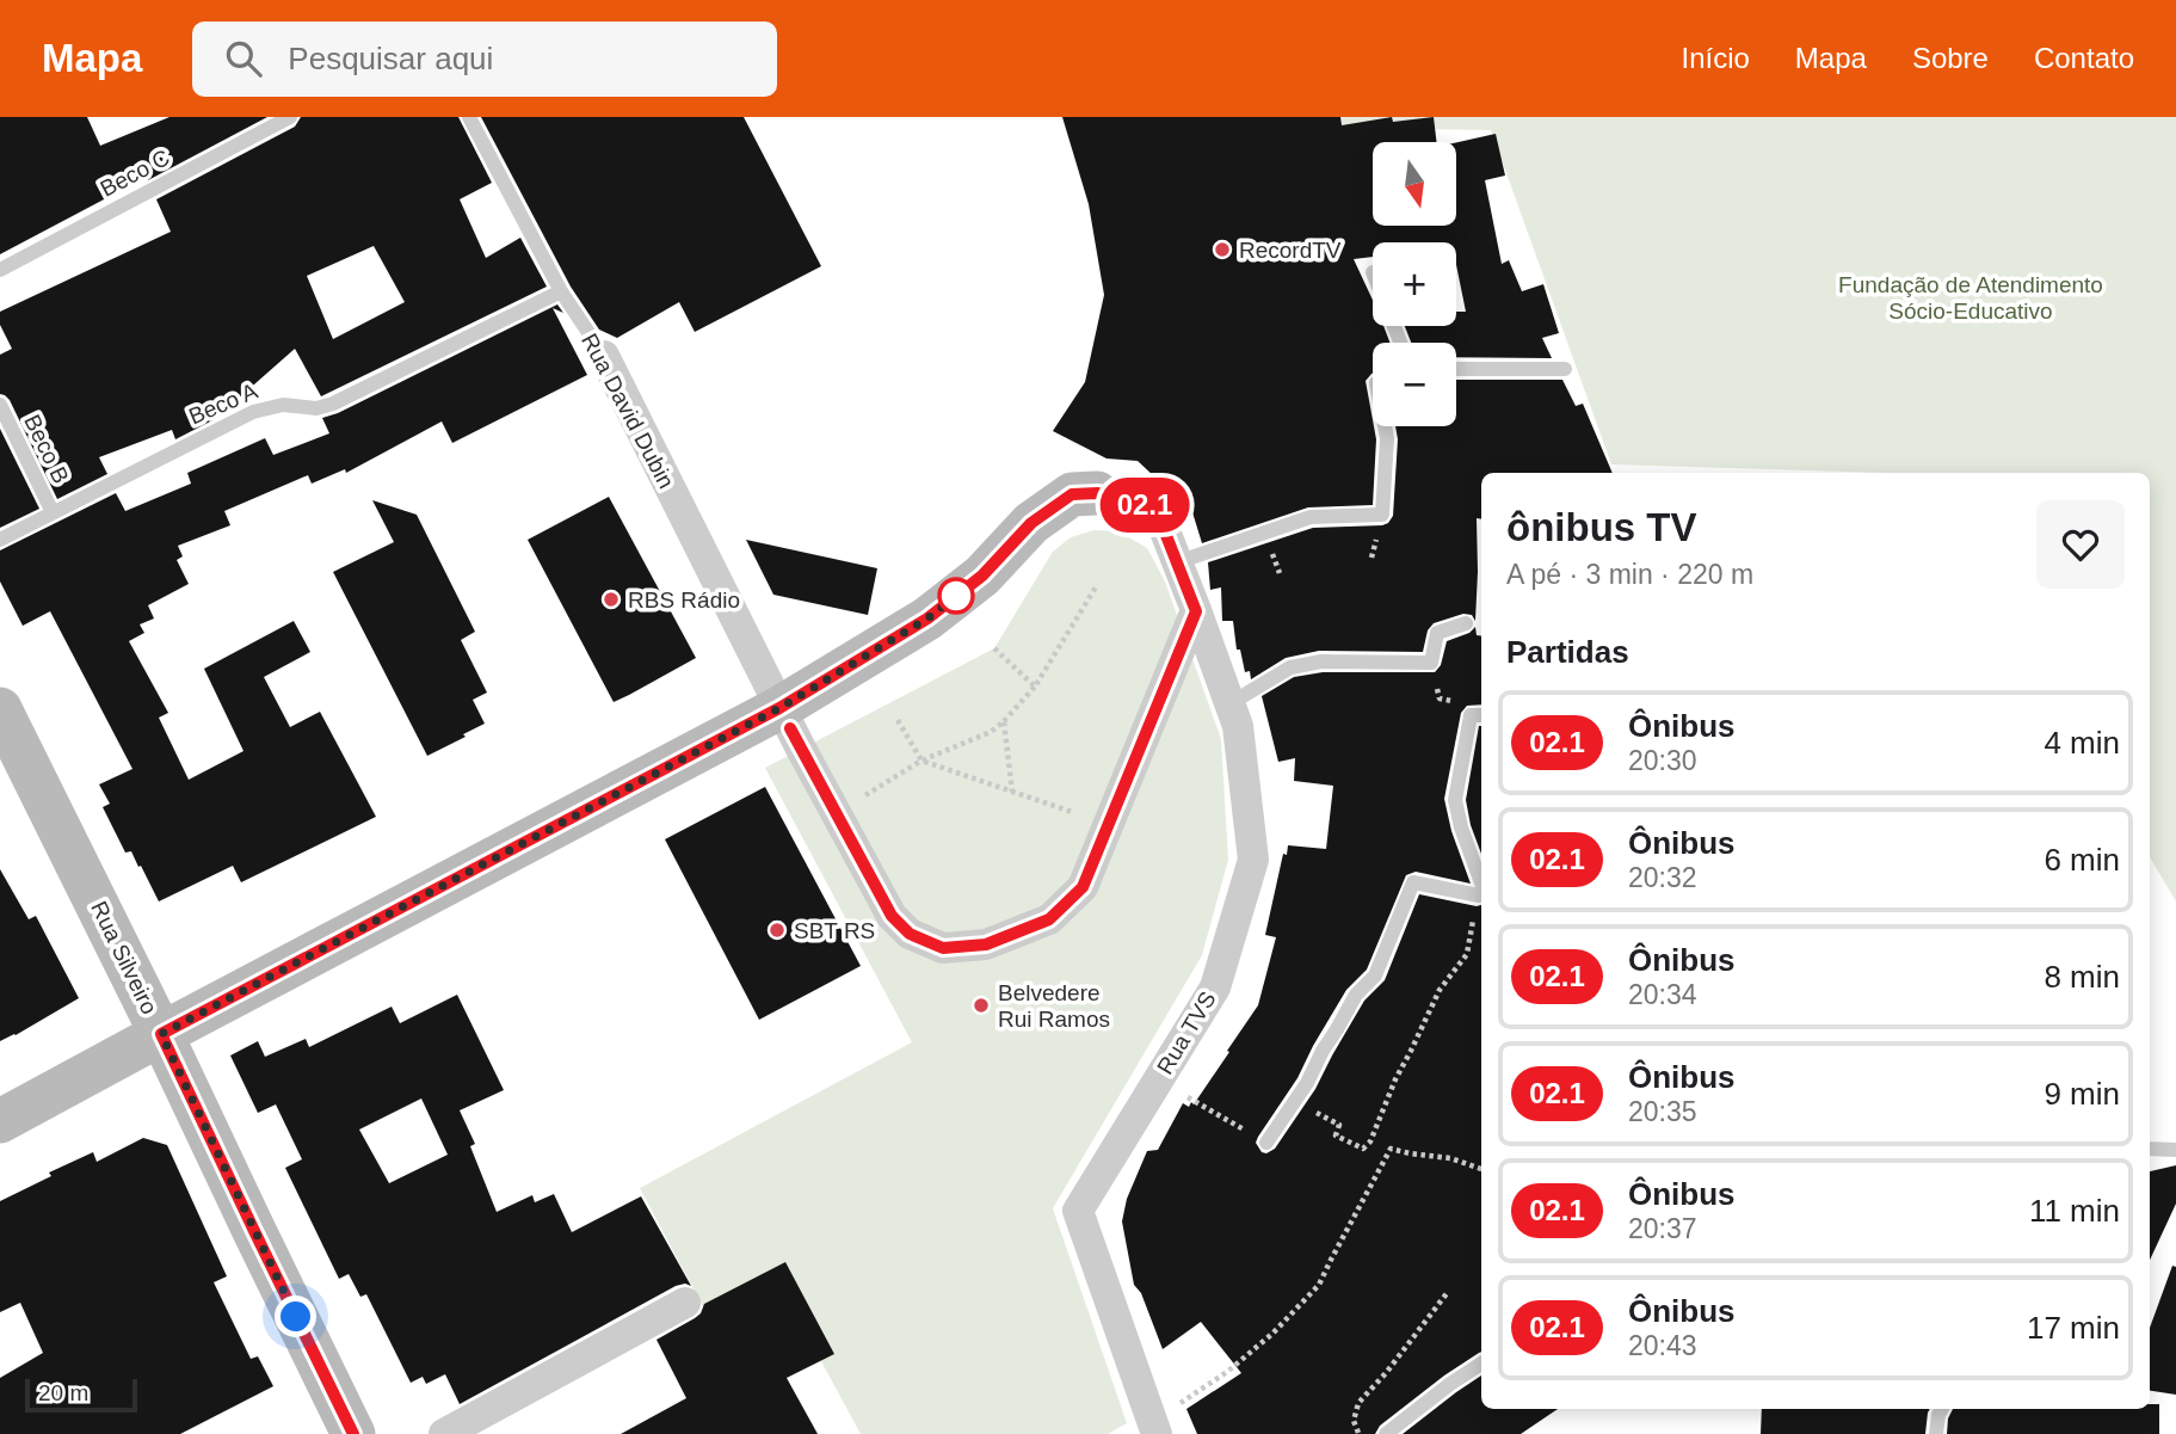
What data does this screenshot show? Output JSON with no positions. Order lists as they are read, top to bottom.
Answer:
{
  "streets": {
    "street": ["Rua David Dubin", "Rua Silveiro", "Rua TVS"],
    "lane": ["Beco C", "Beco A", "Beco B"]
  },
  "crossings": [
    ["Beco A", "Rua David Dubin"],
    ["Beco A", "Beco B"],
    ["Rua David Dubin", "Rua TVS"]
  ],
  "parks": ["Fundação de Atendimento Sócio-Educativo"],
  "places": [
    "RecordTV",
    "RBS Rádio",
    "SBT RS",
    "Belvedere Rui Ramos"
  ],
  "lines": ["bus line 02.1"],
  "scale_bar": "20 m",
  "north": "bottom",
  "page": {
    "header": "Mapa",
    "search": "Pesquisar aqui",
    "nav": [
      "Início",
      "Mapa",
      "Sobre",
      "Contato"
    ],
    "on_map": "02.1",
    "map_buttons": ["+", "−"],
    "heading": [
      ["ônibus TV", "A pé · 3 min · 220 m"],
      "Partidas"
    ],
    "list": [
      {
        "mark": "02.1",
        "name": "Ônibus",
        "note": "20:30",
        "value": "4 min"
      },
      {
        "mark": "02.1",
        "name": "Ônibus",
        "note": "20:32",
        "value": "6 min"
      },
      {
        "mark": "02.1",
        "name": "Ônibus",
        "note": "20:34",
        "value": "8 min"
      },
      {
        "mark": "02.1",
        "name": "Ônibus",
        "note": "20:35",
        "value": "9 min"
      },
      {
        "mark": "02.1",
        "name": "Ônibus",
        "note": "20:37",
        "value": "11 min"
      },
      {
        "mark": "02.1",
        "name": "Ônibus",
        "note": "20:43",
        "value": "17 min"
      }
    ],
    "scale": "20 m"
  }
}
